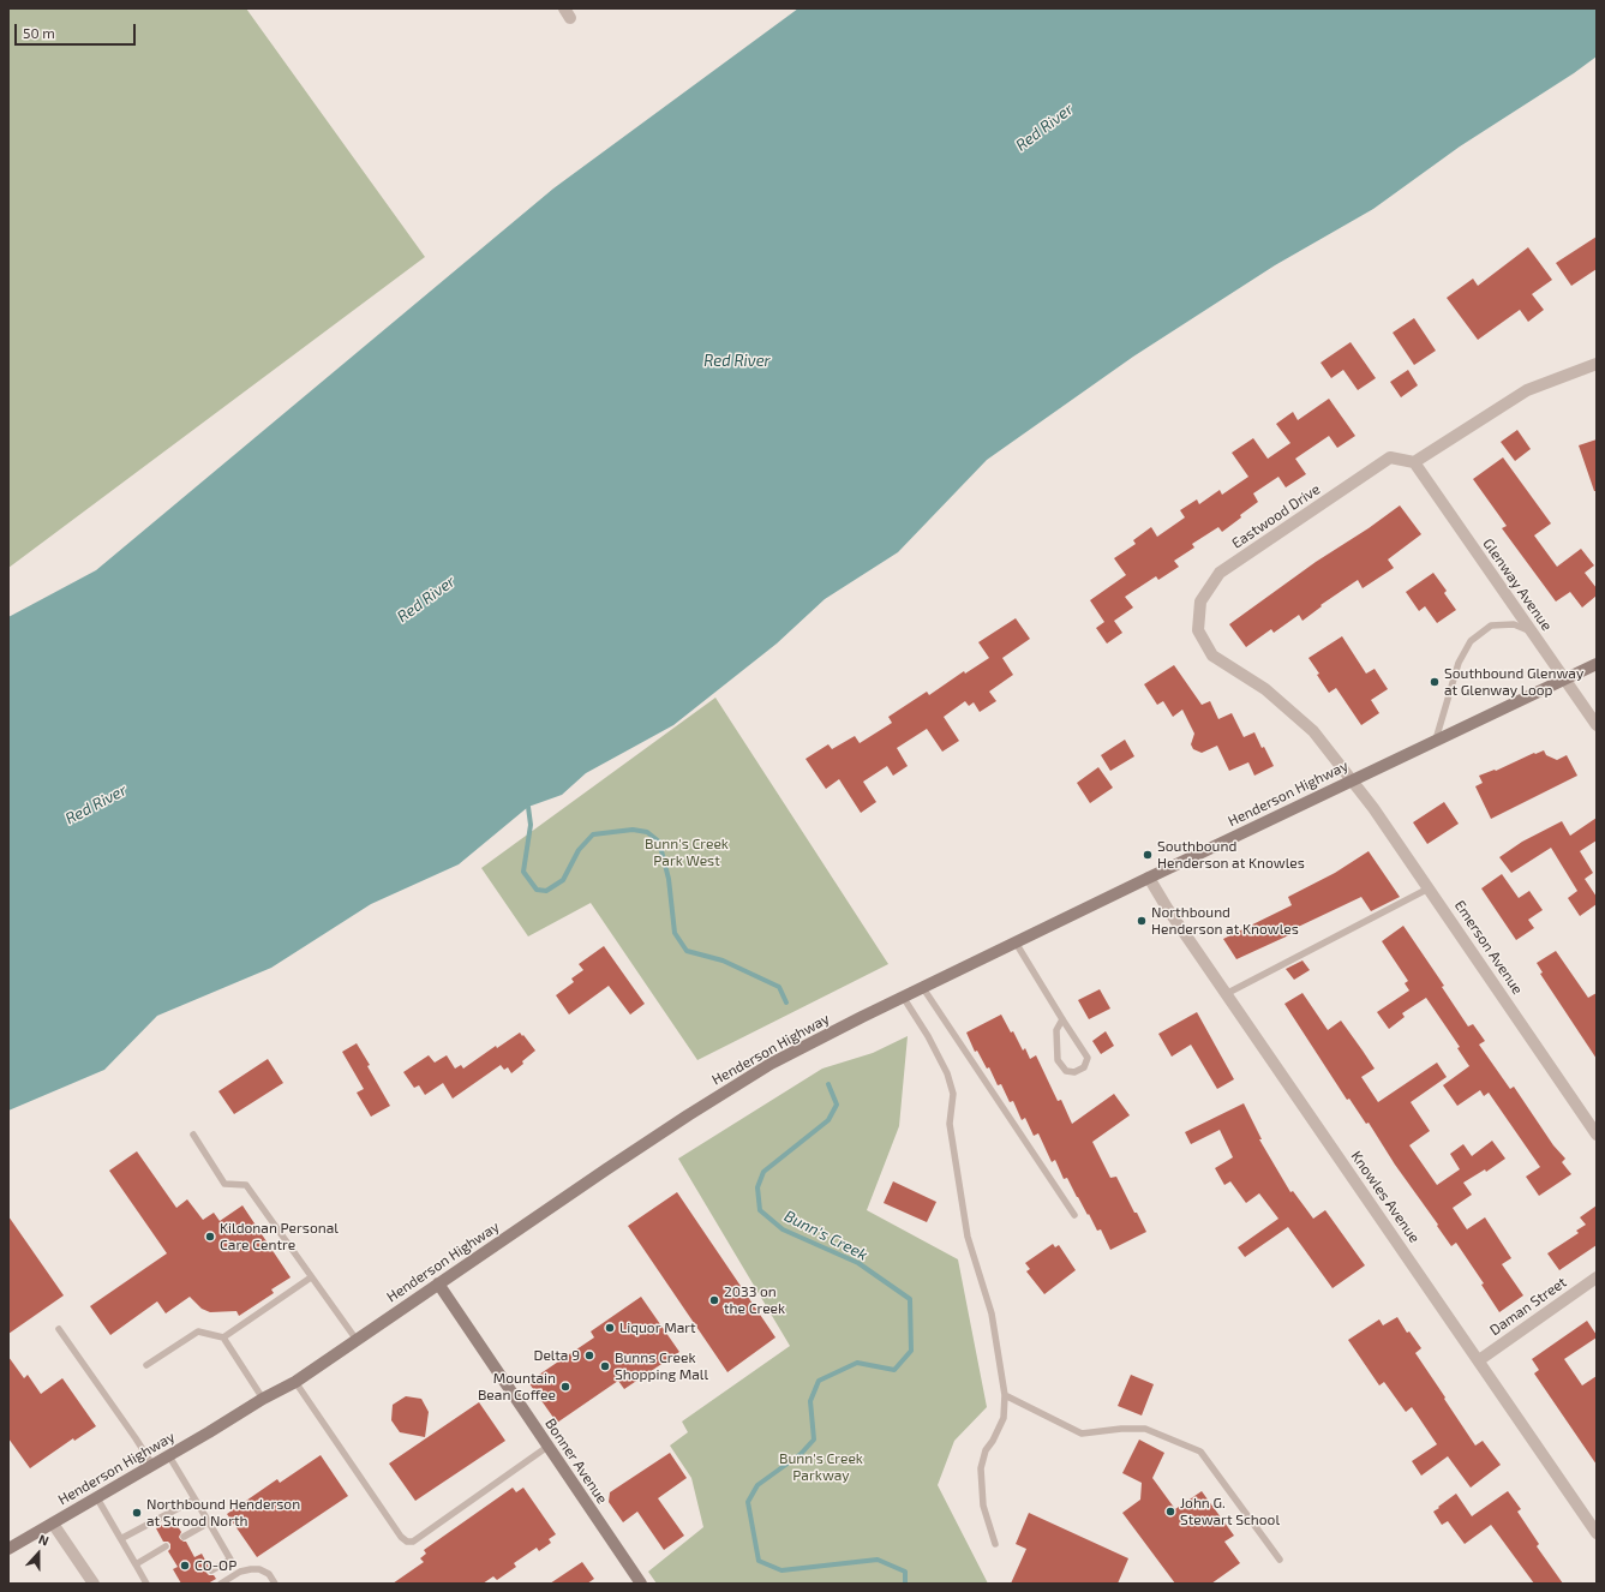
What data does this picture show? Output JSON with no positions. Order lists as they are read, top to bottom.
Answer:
{
  "streets": {
    "main road": ["Henderson Highway", "Bonner Avenue"],
    "street": [
      "Eastwood Drive",
      "Glenway Avenue",
      "Emerson Avenue",
      "Knowles Avenue",
      "Daman Street"
    ]
  },
  "crossings": [
    ["Eastwood Drive", "Glenway Avenue"],
    ["Eastwood Drive", "Henderson Highway"],
    ["Eastwood Drive", "Emerson Avenue"],
    ["Glenway Avenue", "Henderson Highway"],
    ["Henderson Highway", "Emerson Avenue"],
    ["Henderson Highway", "Knowles Avenue"],
    ["Henderson Highway", "Bonner Avenue"],
    ["Knowles Avenue", "Daman Street"]
  ],
  "water": ["Red River", "Bunn's Creek"],
  "parks": ["Bunn's Creek Park West", "Bunn's Creek Parkway"],
  "places": [
    "Southbound Glenway at Glenway Loop",
    "Southbound Henderson at Knowles",
    "Northbound Henderson at Knowles",
    "Kildonan Personal Care Centre",
    "2033 on the Creek",
    "Liquor Mart",
    "Delta 9",
    "Bunns Creek Shopping Mall",
    "Mountain Bean Coffee",
    "John G. Stewart School",
    "Northbound Henderson at Strood North",
    "CO-OP"
  ],
  "scale_bar": "50 m",
  "north": "top"
}
